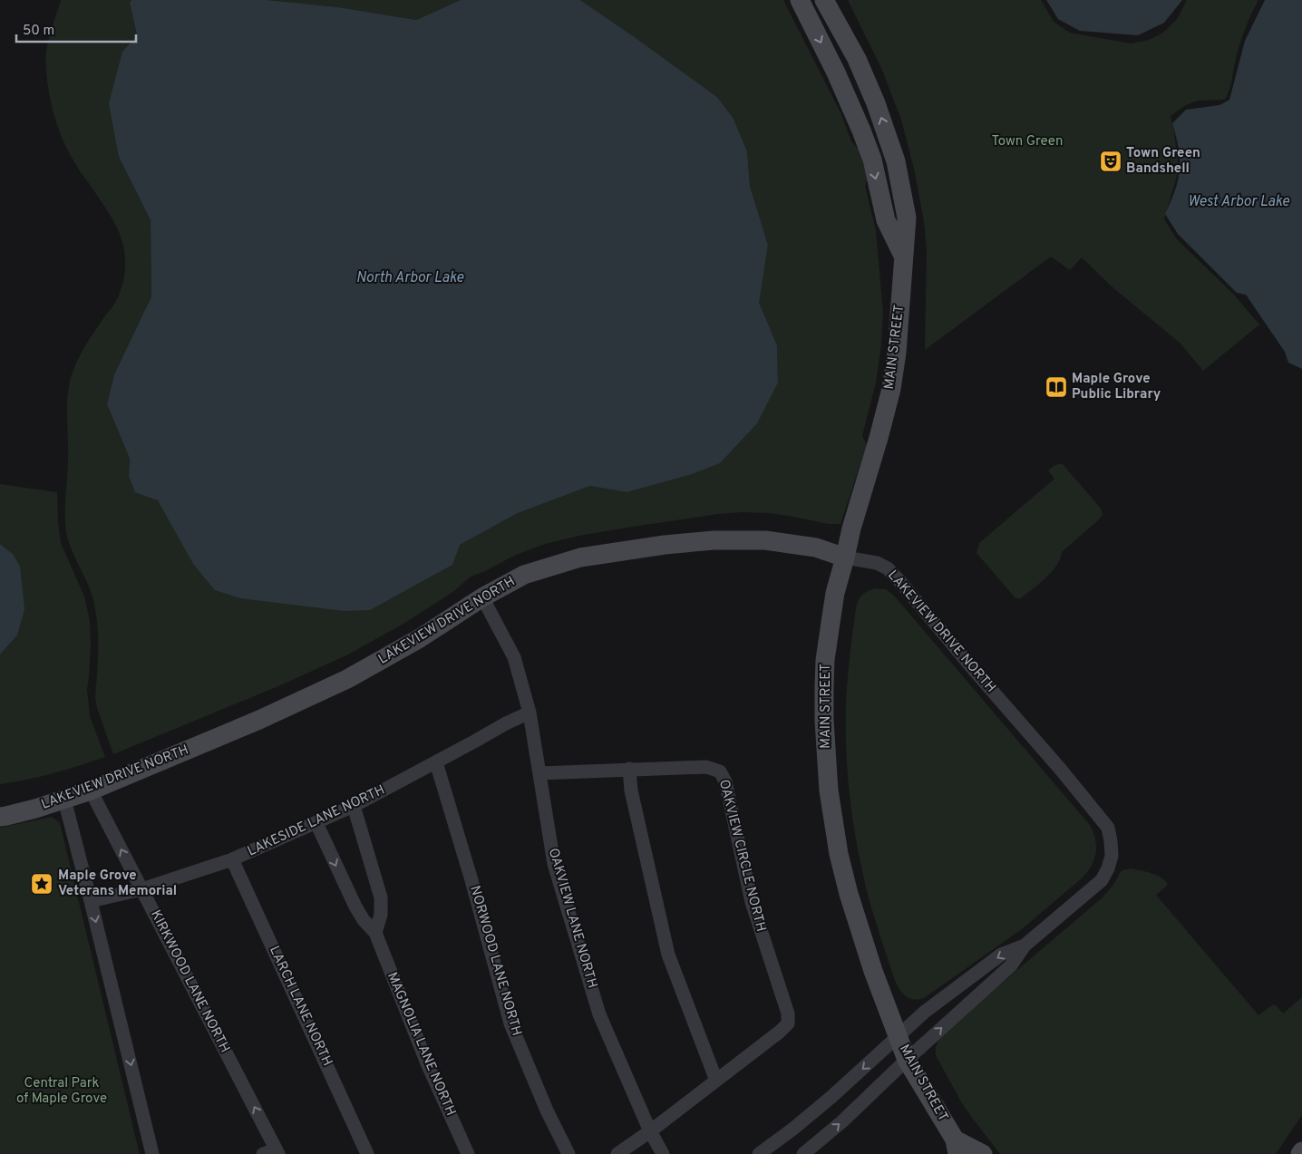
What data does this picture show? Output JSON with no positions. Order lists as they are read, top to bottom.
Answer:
{
  "streets": {
    "street": [
      "MAIN STREET",
      "LAKEVIEW DRIVE NORTH",
      "LAKESIDE LANE NORTH",
      "OAKVIEW CIRCLE NORTH",
      "OAKVIEW LANE NORTH",
      "NORWOOD LANE NORTH",
      "KIRKWOOD LANE NORTH",
      "LARCH LANE NORTH",
      "MAGNOLIA LANE NORTH"
    ]
  },
  "crossings": [
    ["MAIN STREET", "LAKEVIEW DRIVE NORTH"],
    ["LAKEVIEW DRIVE NORTH", "OAKVIEW LANE NORTH"],
    ["LAKEVIEW DRIVE NORTH", "KIRKWOOD LANE NORTH"],
    ["LAKESIDE LANE NORTH", "OAKVIEW LANE NORTH"],
    ["LAKESIDE LANE NORTH", "NORWOOD LANE NORTH"],
    ["LAKESIDE LANE NORTH", "KIRKWOOD LANE NORTH"],
    ["LAKESIDE LANE NORTH", "LARCH LANE NORTH"],
    ["LAKESIDE LANE NORTH", "MAGNOLIA LANE NORTH"],
    ["OAKVIEW CIRCLE NORTH", "OAKVIEW LANE NORTH"]
  ],
  "water": ["West Arbor Lake", "North Arbor Lake"],
  "parks": ["Town Green", "Central Park of Maple Grove"],
  "places": {
    "theatre": ["Town Green Bandshell"],
    "library": ["Maple Grove Public Library"],
    "place": ["Maple Grove Veterans Memorial"]
  },
  "scale_bar": "50 m"
}
